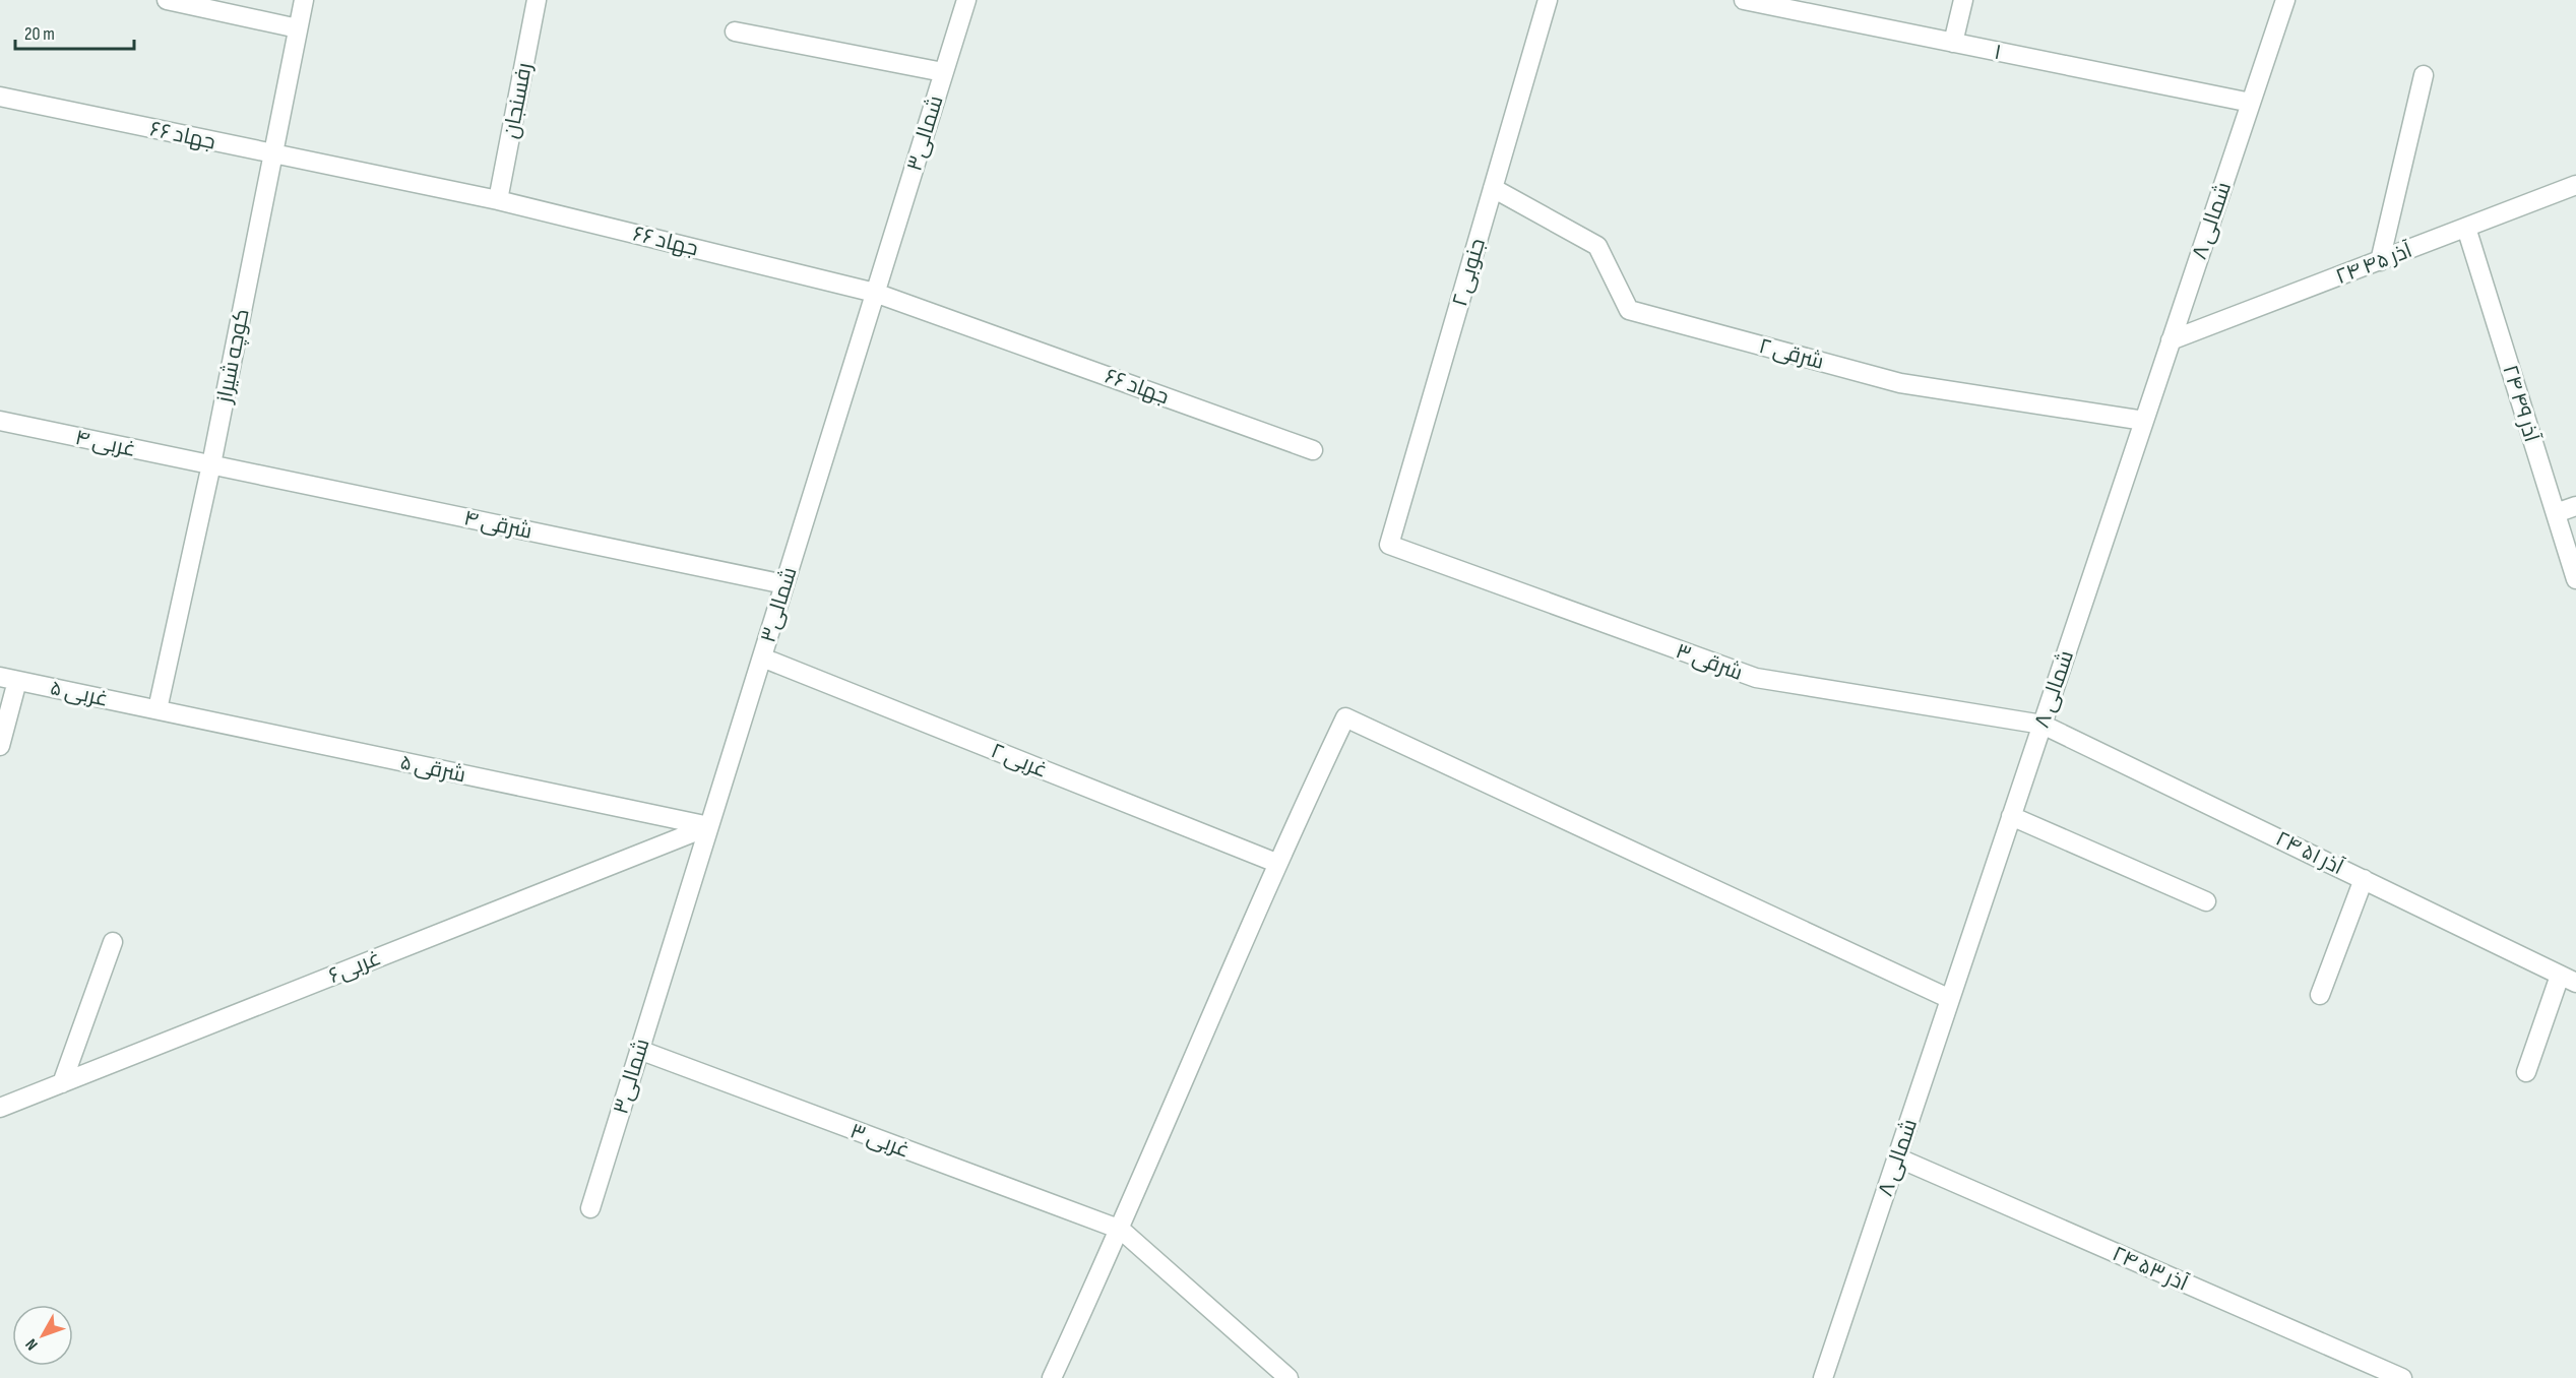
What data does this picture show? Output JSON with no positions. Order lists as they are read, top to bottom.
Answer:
{
  "streets": {
    "street": [
      "۱",
      "رفسنجان",
      "شمالی۳",
      "جهاد ۶۶",
      "شمالی ۸",
      "۲۴ آذر ۴۵",
      "۲ جنوبی",
      "۲ شرقی",
      "کوچه شیراز",
      "۲۴ آذر ۴۹",
      "غربی ۴",
      "شرقی ۴",
      "۳ شرقی",
      "غربی ۵",
      "غربی ۲",
      "شرقی ۵",
      "۲۴ آذر ۵۱",
      "غربی۶",
      "غربی ۳",
      "۲۴ آذر ۵۳"
    ]
  },
  "crossings": [
    ["۱", "شمالی ۸"],
    ["رفسنجان", "جهاد ۶۶"],
    ["شمالی۳", "جهاد ۶۶"],
    ["شمالی۳", "شرقی ۴"],
    ["شمالی۳", "غربی ۲"],
    ["شمالی۳", "شرقی ۵"],
    ["شمالی۳", "غربی۶"],
    ["شمالی۳", "غربی ۳"],
    ["جهاد ۶۶", "کوچه شیراز"],
    ["شمالی ۸", "۲۴ آذر ۴۵"],
    ["شمالی ۸", "۲ شرقی"],
    ["شمالی ۸", "۳ شرقی"],
    ["شمالی ۸", "۲۴ آذر ۵۱"],
    ["شمالی ۸", "۲۴ آذر ۵۳"],
    ["۲۴ آذر ۴۵", "۲۴ آذر ۴۹"],
    ["۲ جنوبی", "۲ شرقی"],
    ["۲ جنوبی", "۳ شرقی"],
    ["کوچه شیراز", "غربی ۴"],
    ["کوچه شیراز", "شرقی ۴"],
    ["کوچه شیراز", "غربی ۵"],
    ["کوچه شیراز", "شرقی ۵"],
    ["غربی ۴", "شرقی ۴"],
    ["۳ شرقی", "۲۴ آذر ۵۱"],
    ["غربی ۵", "شرقی ۵"],
    ["شرقی ۵", "غربی۶"]
  ],
  "scale_bar": "20 m",
  "north": "bottom left"
}
